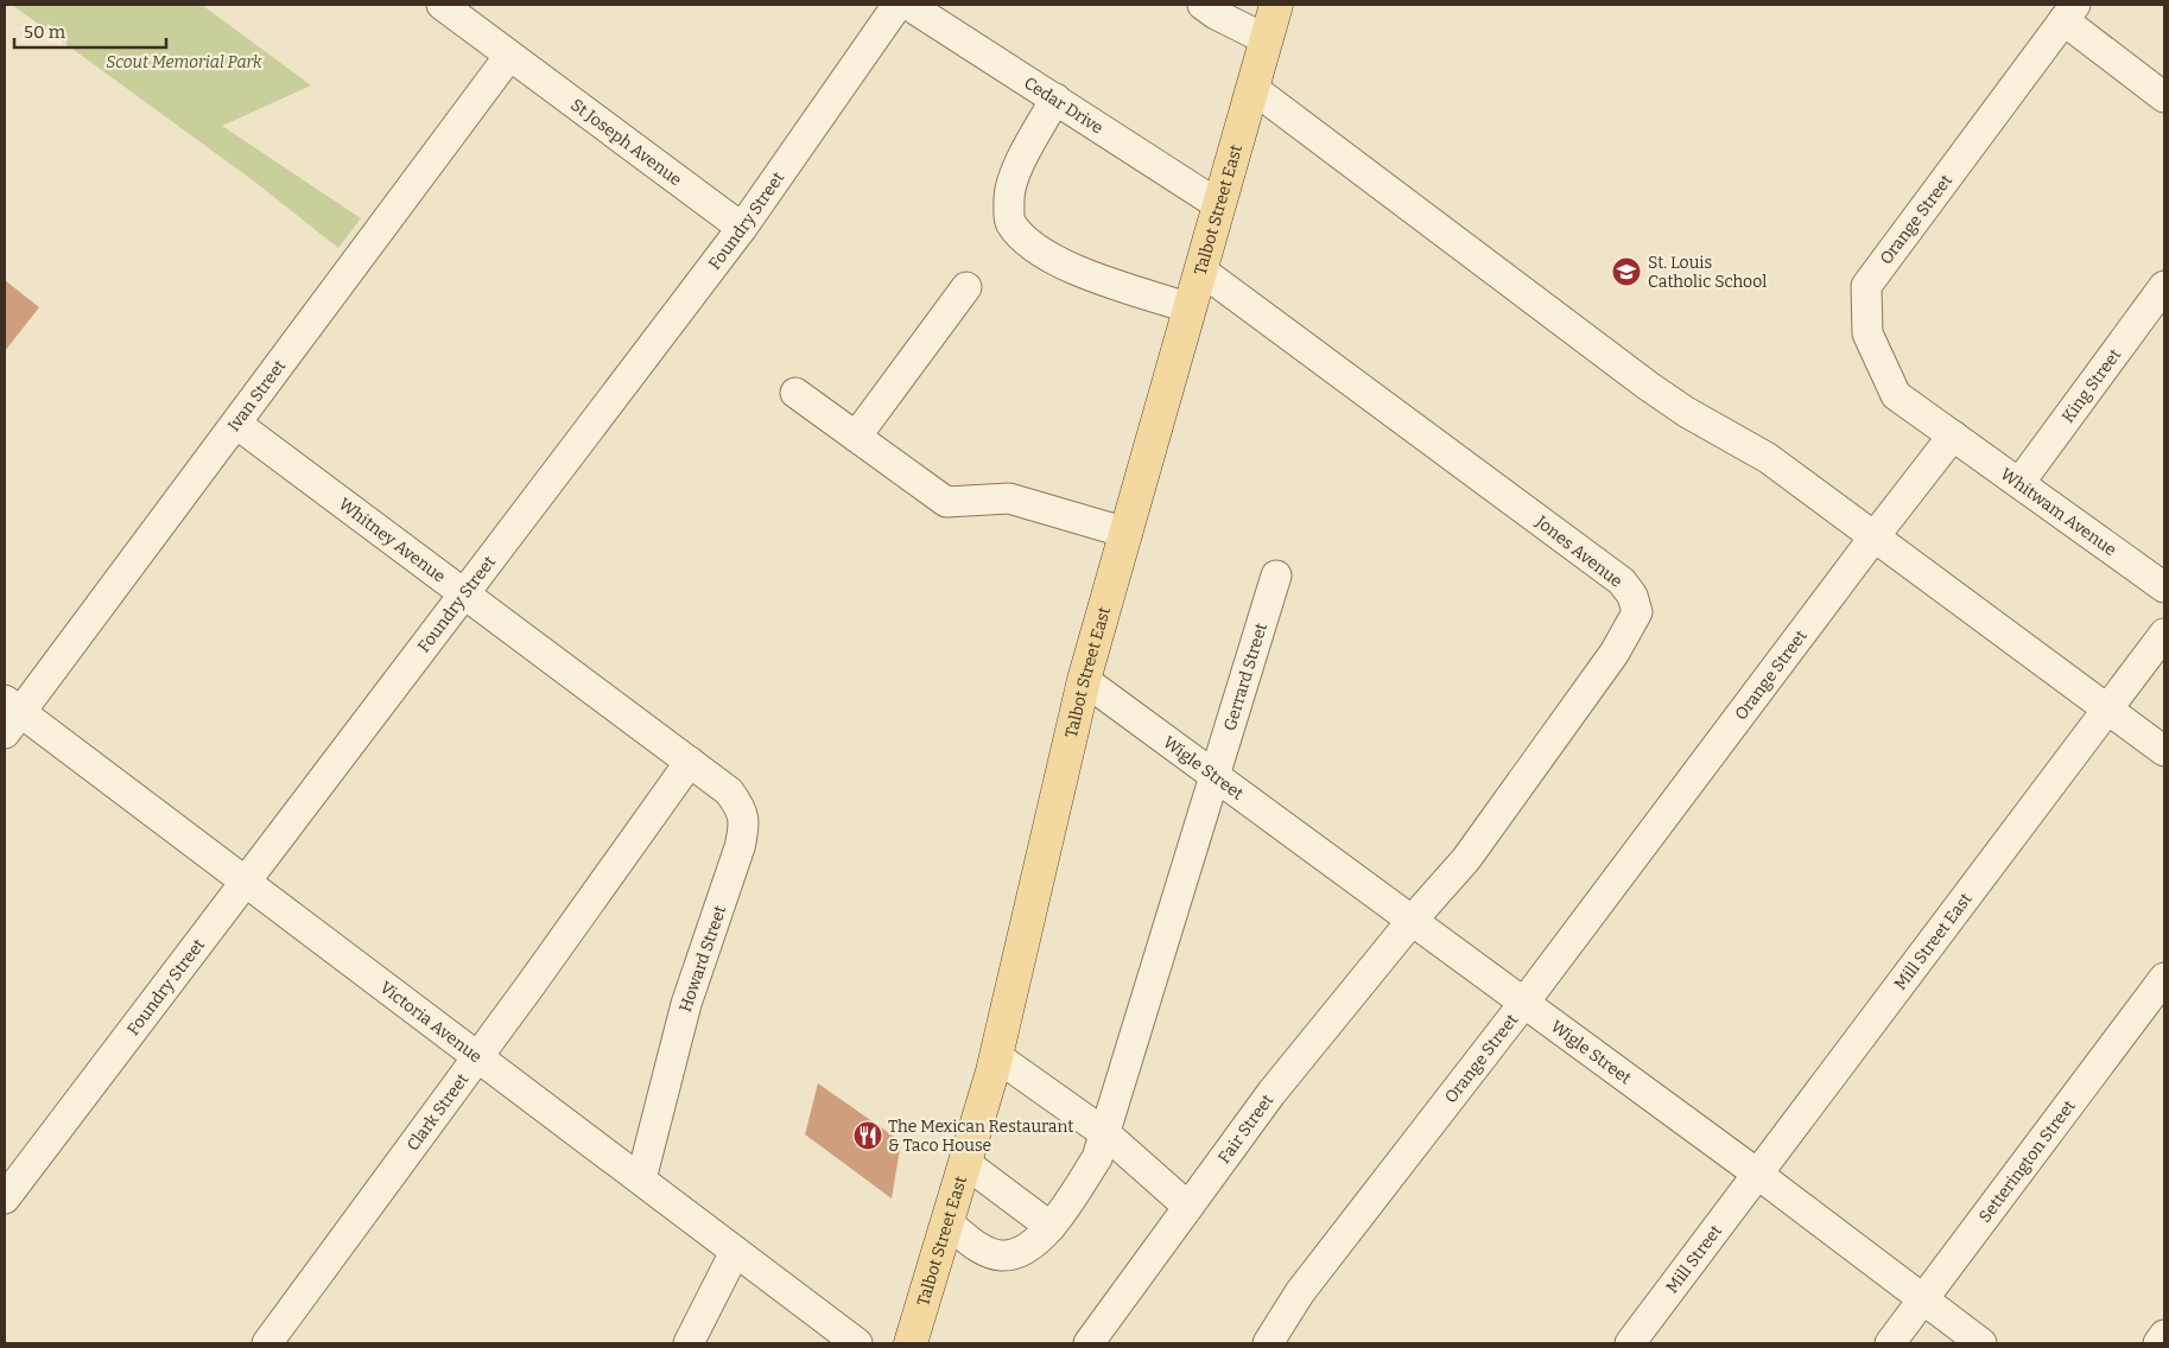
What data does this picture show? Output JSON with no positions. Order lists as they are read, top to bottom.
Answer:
{
  "streets": {
    "main road": ["Talbot Street East"],
    "street": [
      "Cedar Drive",
      "St Joseph Avenue",
      "Orange Street",
      "Foundry Street",
      "King Street",
      "Ivan Street",
      "Whitwam Avenue",
      "Whitney Avenue",
      "Jones Avenue",
      "Gerrard Street",
      "Wigle Street",
      "Mill Street East",
      "Howard Street",
      "Victoria Avenue",
      "Clark Street",
      "Fair Street",
      "Setterington Street",
      "Mill Street"
    ]
  },
  "crossings": [
    ["Cedar Drive", "Talbot Street East"],
    ["St Joseph Avenue", "Foundry Street"],
    ["St Joseph Avenue", "Ivan Street"],
    ["Talbot Street East", "Jones Avenue"],
    ["Talbot Street East", "Gerrard Street"],
    ["Talbot Street East", "Wigle Street"],
    ["Orange Street", "Whitwam Avenue"],
    ["Orange Street", "Wigle Street"],
    ["Foundry Street", "Whitney Avenue"],
    ["Foundry Street", "Victoria Avenue"],
    ["King Street", "Whitwam Avenue"],
    ["Ivan Street", "Whitney Avenue"],
    ["Ivan Street", "Victoria Avenue"],
    ["Whitney Avenue", "Howard Street"],
    ["Whitney Avenue", "Clark Street"],
    ["Jones Avenue", "Wigle Street"],
    ["Jones Avenue", "Fair Street"],
    ["Gerrard Street", "Wigle Street"],
    ["Wigle Street", "Mill Street East"],
    ["Wigle Street", "Fair Street"],
    ["Wigle Street", "Setterington Street"],
    ["Wigle Street", "Mill Street"],
    ["Mill Street East", "Mill Street"],
    ["Howard Street", "Victoria Avenue"],
    ["Howard Street", "Clark Street"],
    ["Victoria Avenue", "Clark Street"]
  ],
  "parks": ["Scout Memorial Park"],
  "places": {
    "school or university": ["St. Louis Catholic School"],
    "restaurant": ["The Mexican Restaurant & Taco House"]
  },
  "scale_bar": "50 m"
}
